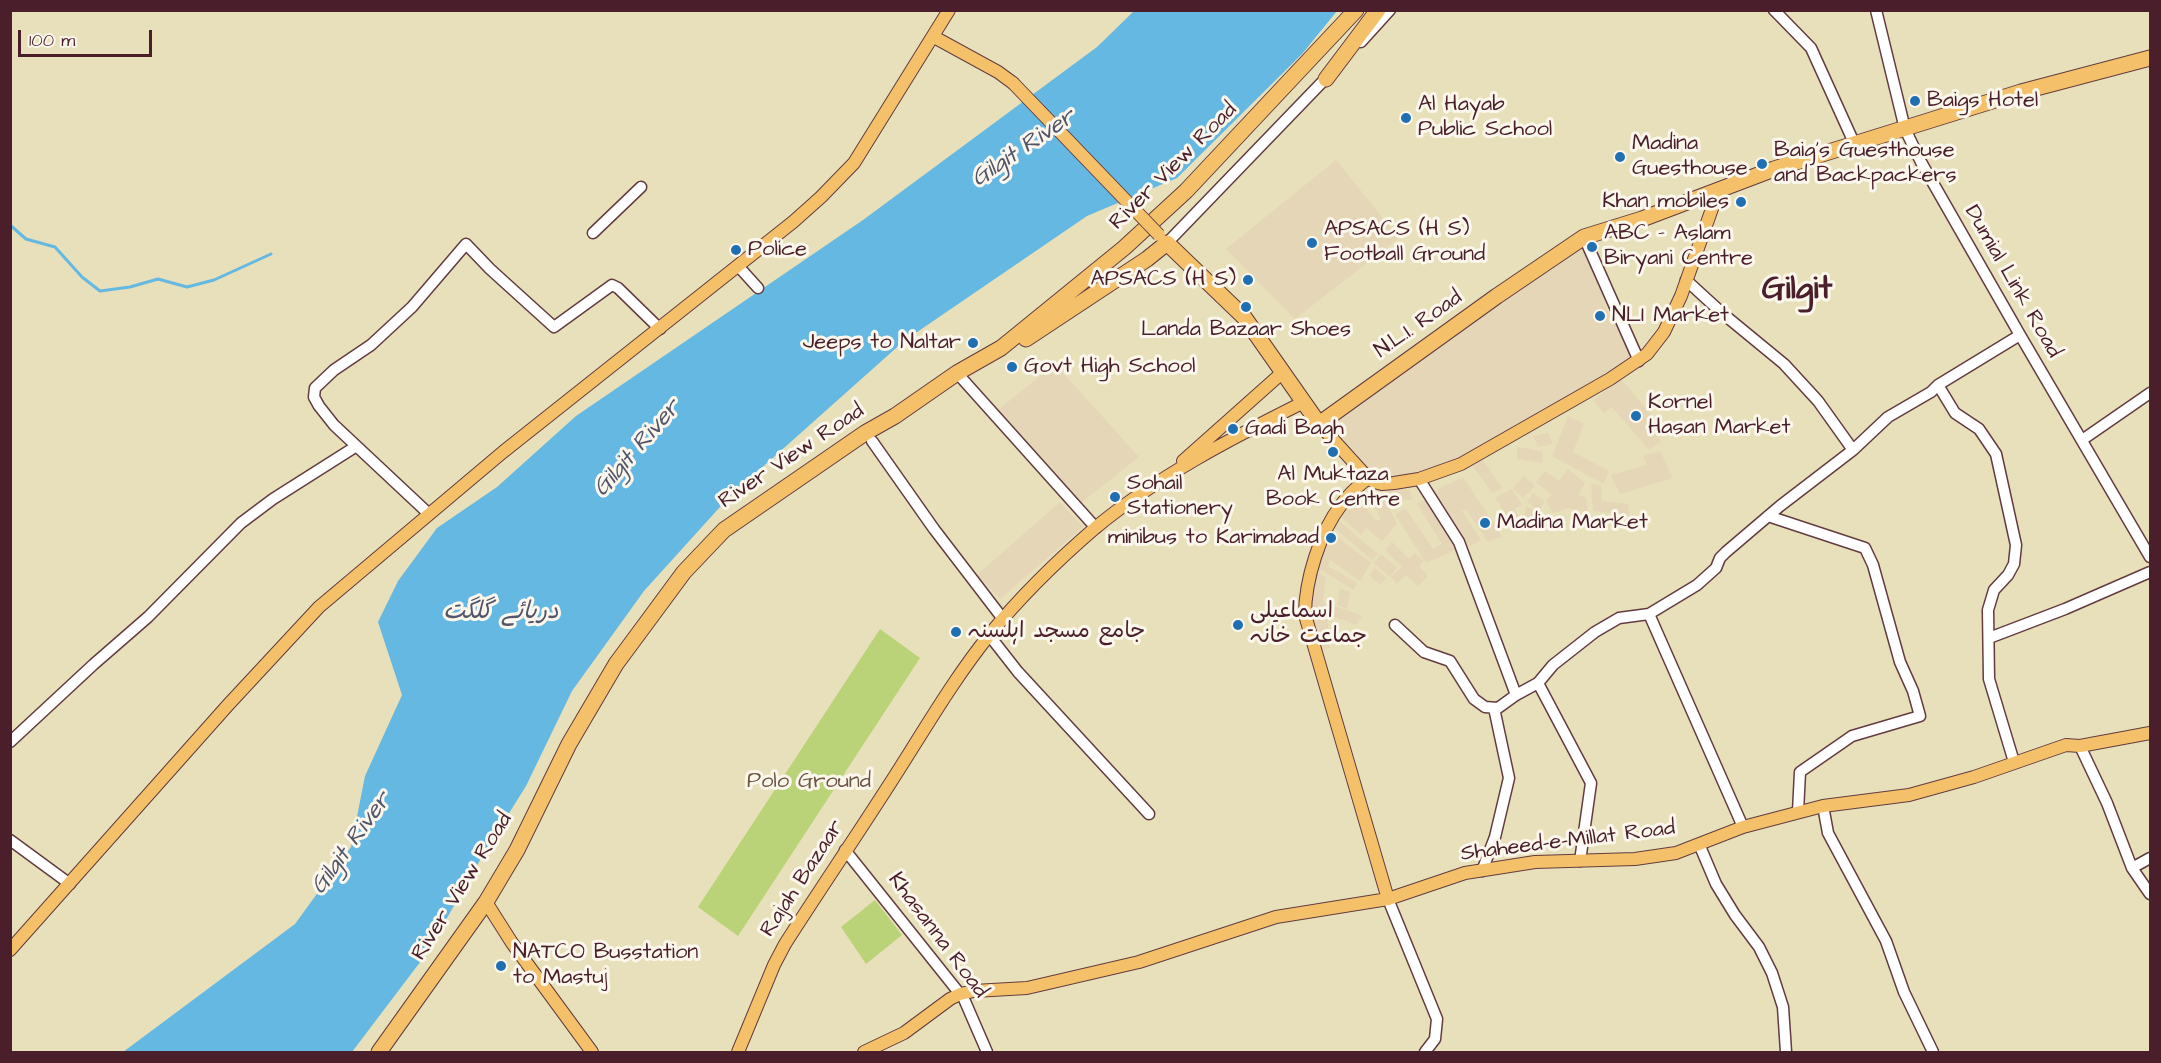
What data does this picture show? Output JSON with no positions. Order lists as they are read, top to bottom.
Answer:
{
  "streets": {
    "highway": ["River View Road", "N.L.I. Road"],
    "main road": ["Shaheed-e-Millat Road", "Rajah Bazaar"],
    "street": ["Dumial Link Road", "Khasanna Road"]
  },
  "crossings": [
    ["Dumial Link Road", "N.L.I. Road"],
    ["Shaheed-e-Millat Road", "Khasanna Road"],
    ["Rajah Bazaar", "Khasanna Road"]
  ],
  "districts": ["Gilgit"],
  "water": ["Gilgit River", "دریائے گلگت"],
  "parks": ["Polo Ground"],
  "places": [
    "Baigs Hotel",
    "Al Hayab Public School",
    "Madina Guesthouse",
    "Baig's Guesthouse and Backpackers",
    "Khan mobiles",
    "APSACS (H S) Football Ground",
    "ABC - Aslam Biryani Centre",
    "Police",
    "APSACS (H S)",
    "Landa Bazaar Shoes",
    "NLI Market",
    "Jeeps to Naltar",
    "Govt High School",
    "Kornel Hasan Market",
    "Gadi Bagh",
    "Al Muktaza Book Centre",
    "Sohail Stationery",
    "Madina Market",
    "minibus to Karimabad",
    "اسماعیلی جماعت خانہ",
    "جامع مسجد اہلسنہ",
    "NATCO Busstation to Mastuj"
  ],
  "scale_bar": "100 m"
}
